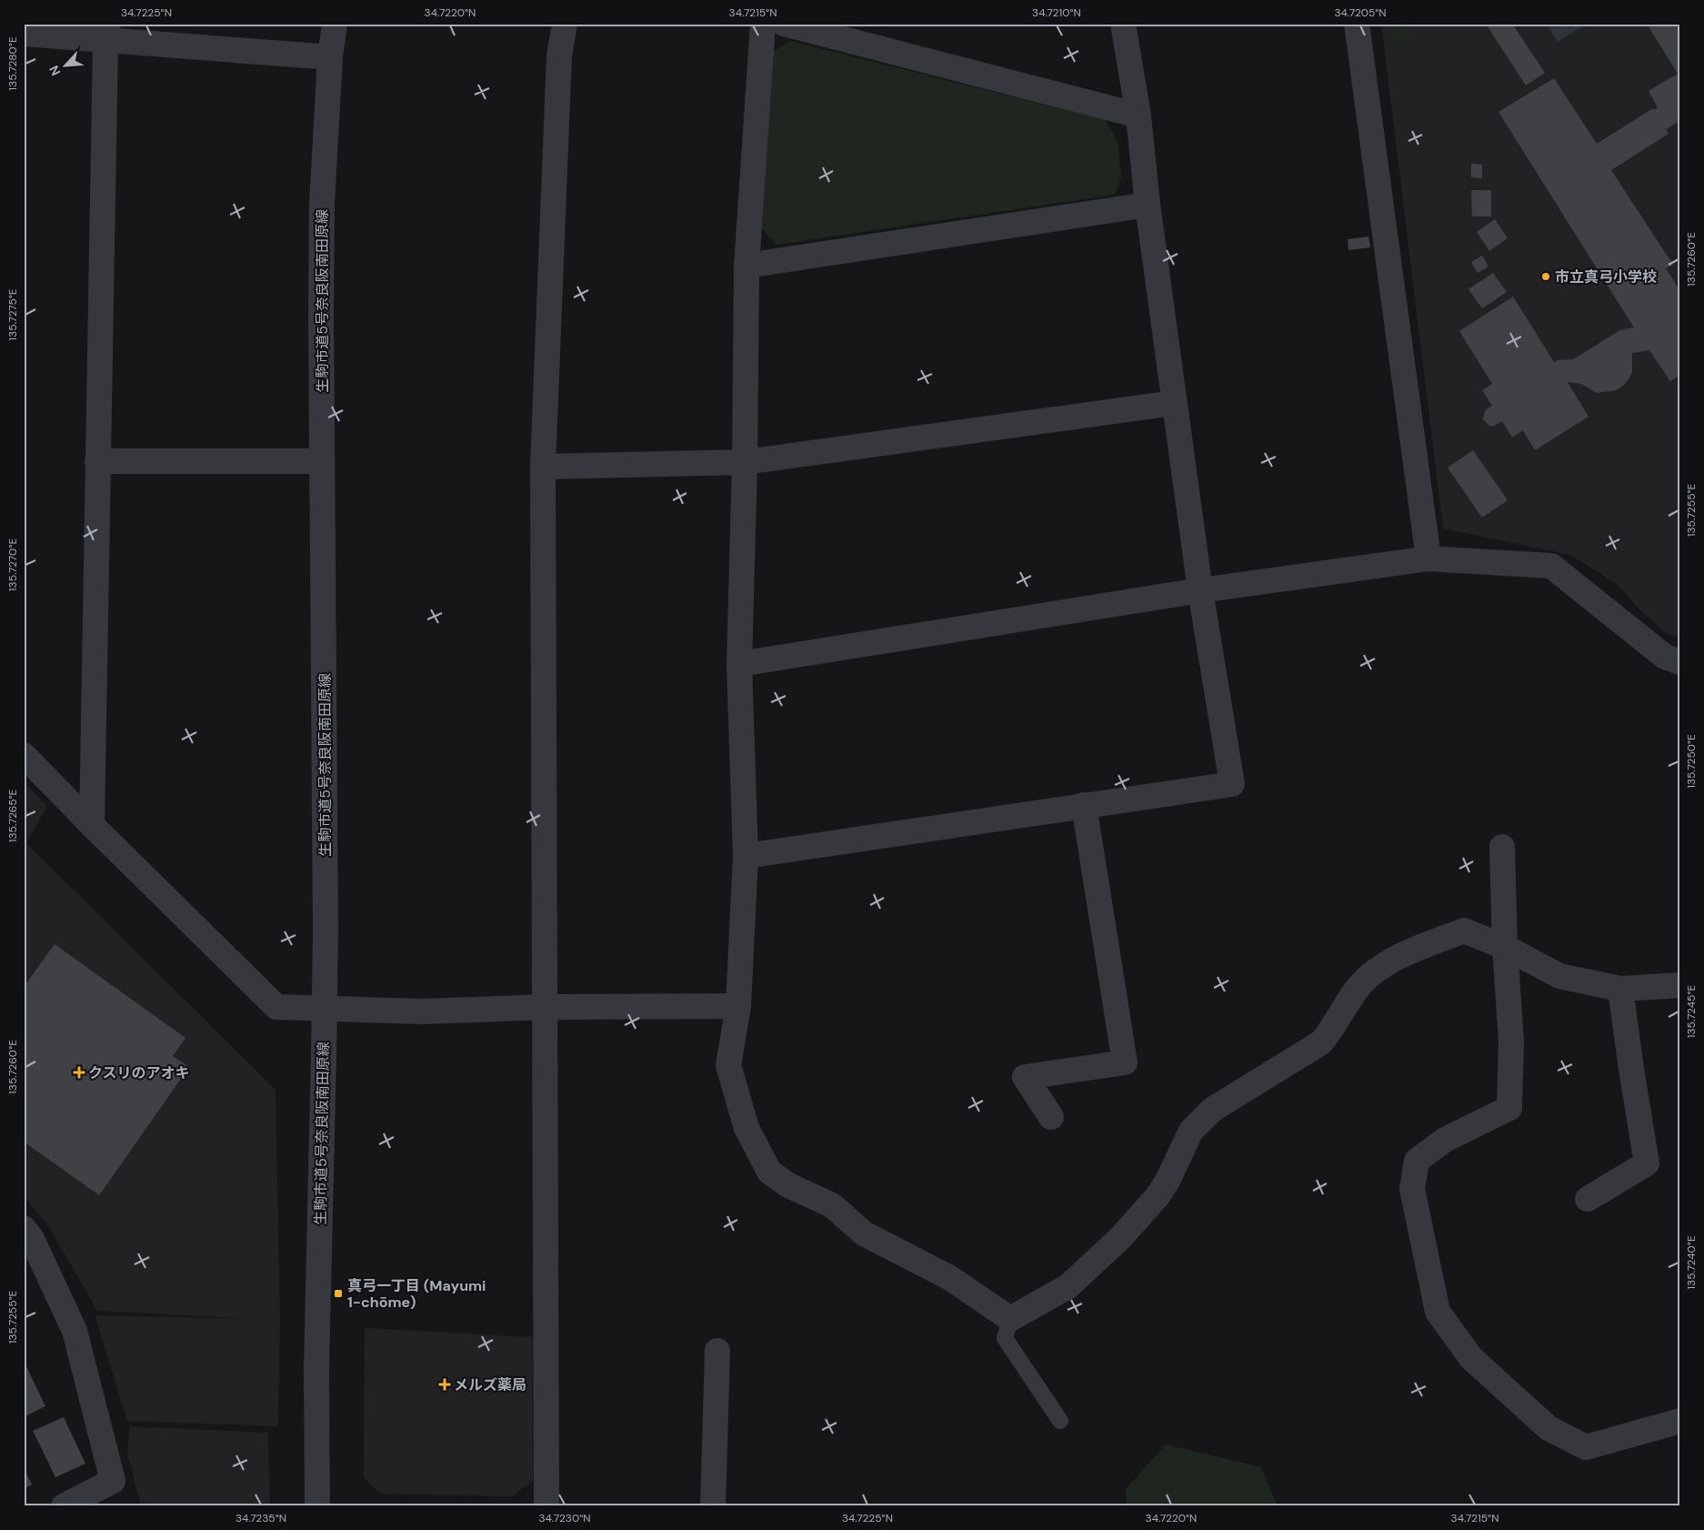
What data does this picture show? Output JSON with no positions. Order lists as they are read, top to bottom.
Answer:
{
  "streets": {
    "street": ["生駒市道5号奈良阪南田原線"]
  },
  "places": {
    "other": ["市立真弓小学校"],
    "health": ["クスリのアオキ", "メルズ薬局"],
    "transit": ["真弓一丁目 (Mayumi 1-chōme)"]
  },
  "north": "bottom left",
  "coordinates": [
    "34.7225°N",
    "34.7220°N",
    "34.7215°N",
    "34.7210°N",
    "34.7205°N",
    "135.7280°E",
    "135.7260°E",
    "135.7275°E",
    "135.7255°E",
    "135.7270°E",
    "135.7250°E",
    "135.7265°E",
    "135.7245°E",
    "135.7240°E",
    "34.7235°N",
    "34.7230°N"
  ]
}
